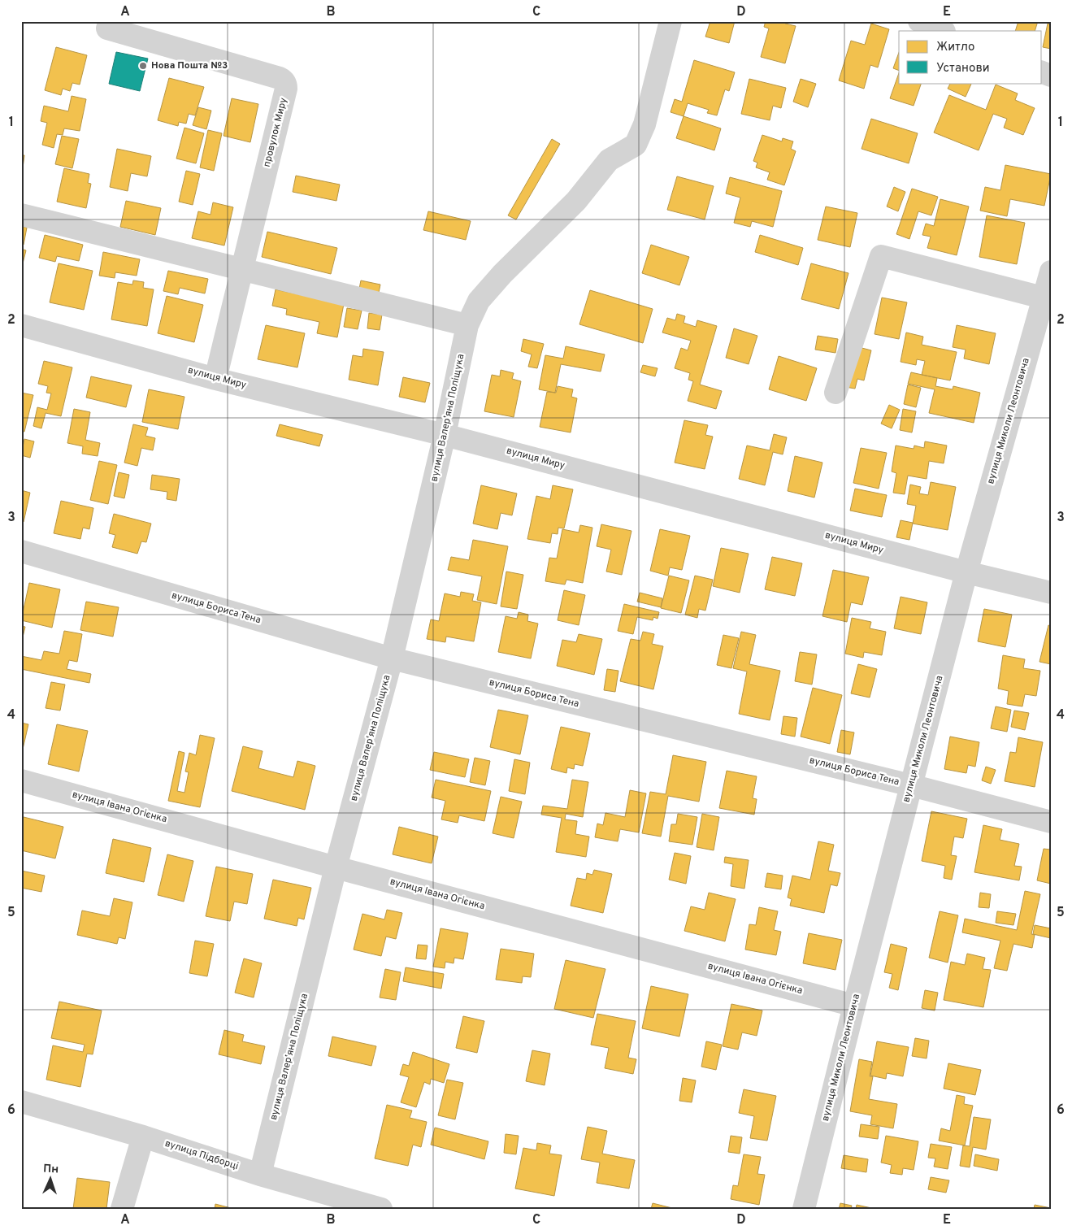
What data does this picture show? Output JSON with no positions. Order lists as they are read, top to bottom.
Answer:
{
  "streets": {
    "street": [
      "провулок Миру",
      "вулиця Миру",
      "вулиця Валерʼяна Поліщука",
      "вулиця Миколи Леонтовича",
      "вулиця Бориса Тена",
      "вулиця Івана Огієнка",
      "вулиця Підборці"
    ]
  },
  "crossings": [
    ["провулок Миру", "вулиця Миру"],
    ["вулиця Миру", "вулиця Валерʼяна Поліщука"],
    ["вулиця Миру", "вулиця Миколи Леонтовича"],
    ["вулиця Валерʼяна Поліщука", "вулиця Бориса Тена"],
    ["вулиця Валерʼяна Поліщука", "вулиця Івана Огієнка"],
    ["вулиця Валерʼяна Поліщука", "вулиця Підборці"],
    ["вулиця Миколи Леонтовича", "вулиця Бориса Тена"],
    ["вулиця Миколи Леонтовича", "вулиця Івана Огієнка"]
  ],
  "places": ["Нова Пошта №3"],
  "legend": ["Житло", "Установи"],
  "north": "top",
  "grid": {
    "columns": [
      "A",
      "B",
      "C",
      "D",
      "E"
    ],
    "rows": [
      "1",
      "2",
      "3",
      "4",
      "5",
      "6"
    ]
  }
}
